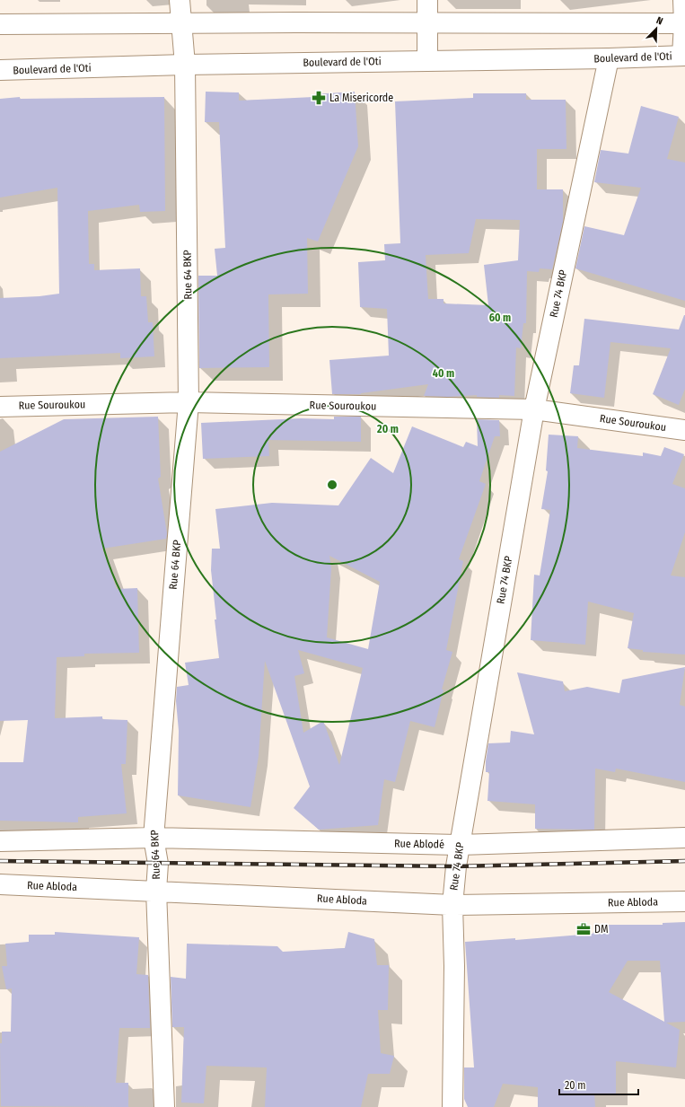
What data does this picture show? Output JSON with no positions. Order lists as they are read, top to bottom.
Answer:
{
  "streets": {
    "street": [
      "Boulevard de l'Oti",
      "Rue 64 BKP",
      "Rue 74 BKP",
      "Rue Souroukou",
      "Rue Ablodé",
      "Rue Abloda"
    ]
  },
  "crossings": [
    ["Boulevard de l'Oti", "Rue 64 BKP"],
    ["Boulevard de l'Oti", "Rue 74 BKP"],
    ["Rue 64 BKP", "Rue Souroukou"],
    ["Rue 64 BKP", "Rue Ablodé"],
    ["Rue 64 BKP", "Rue Abloda"],
    ["Rue 74 BKP", "Rue Souroukou"],
    ["Rue 74 BKP", "Rue Ablodé"],
    ["Rue 74 BKP", "Rue Abloda"]
  ],
  "places": {
    "pharmacy": ["La Misericorde"],
    "office": ["DM"]
  },
  "scale_bar": "20 m",
  "north": "top right",
  "rings": ["60 m", "40 m", "20 m"]
}
